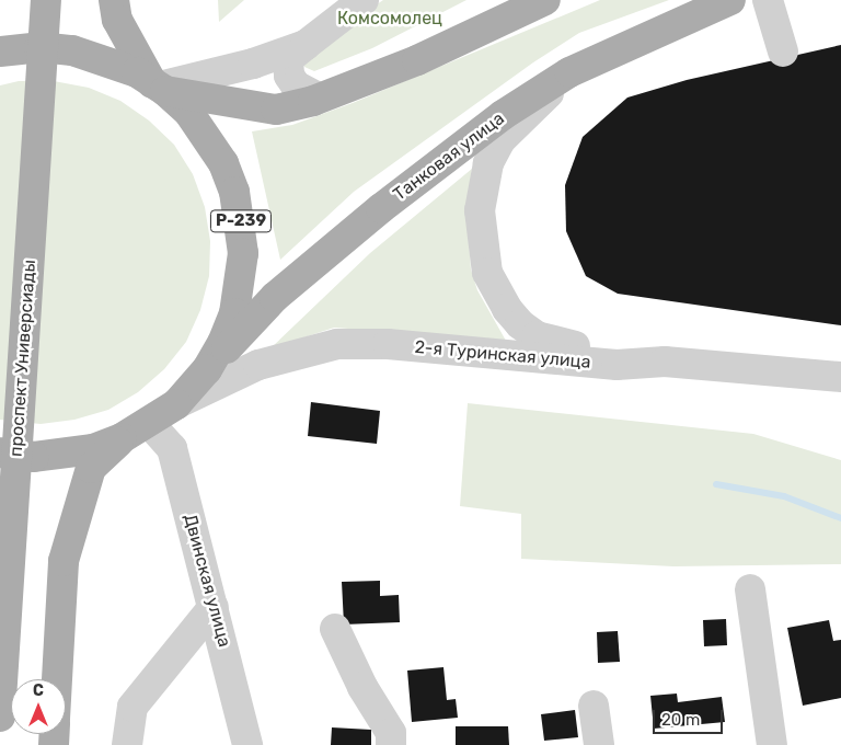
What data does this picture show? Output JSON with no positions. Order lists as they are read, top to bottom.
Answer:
{
  "streets": {
    "main road": ["Танковая улица", "Р-239", "проспект Универсиады"],
    "street": ["2-я Туринская улица", "Двинская улица"]
  },
  "crossings": [
    ["Танковая улица", "Р-239"],
    ["Р-239", "2-я Туринская улица"],
    ["Р-239", "Двинская улица"]
  ],
  "parks": ["Комсомолец"],
  "scale_bar": "20 m",
  "north": "top"
}
